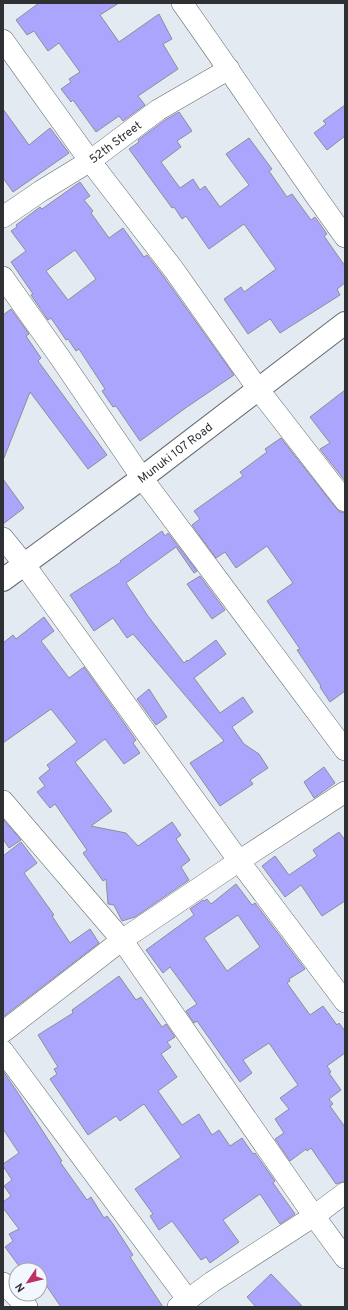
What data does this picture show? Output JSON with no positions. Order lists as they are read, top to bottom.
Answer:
{
  "streets": {
    "main road": ["Munuki 107 Road"],
    "street": ["52th Street"]
  },
  "north": "bottom left"
}
